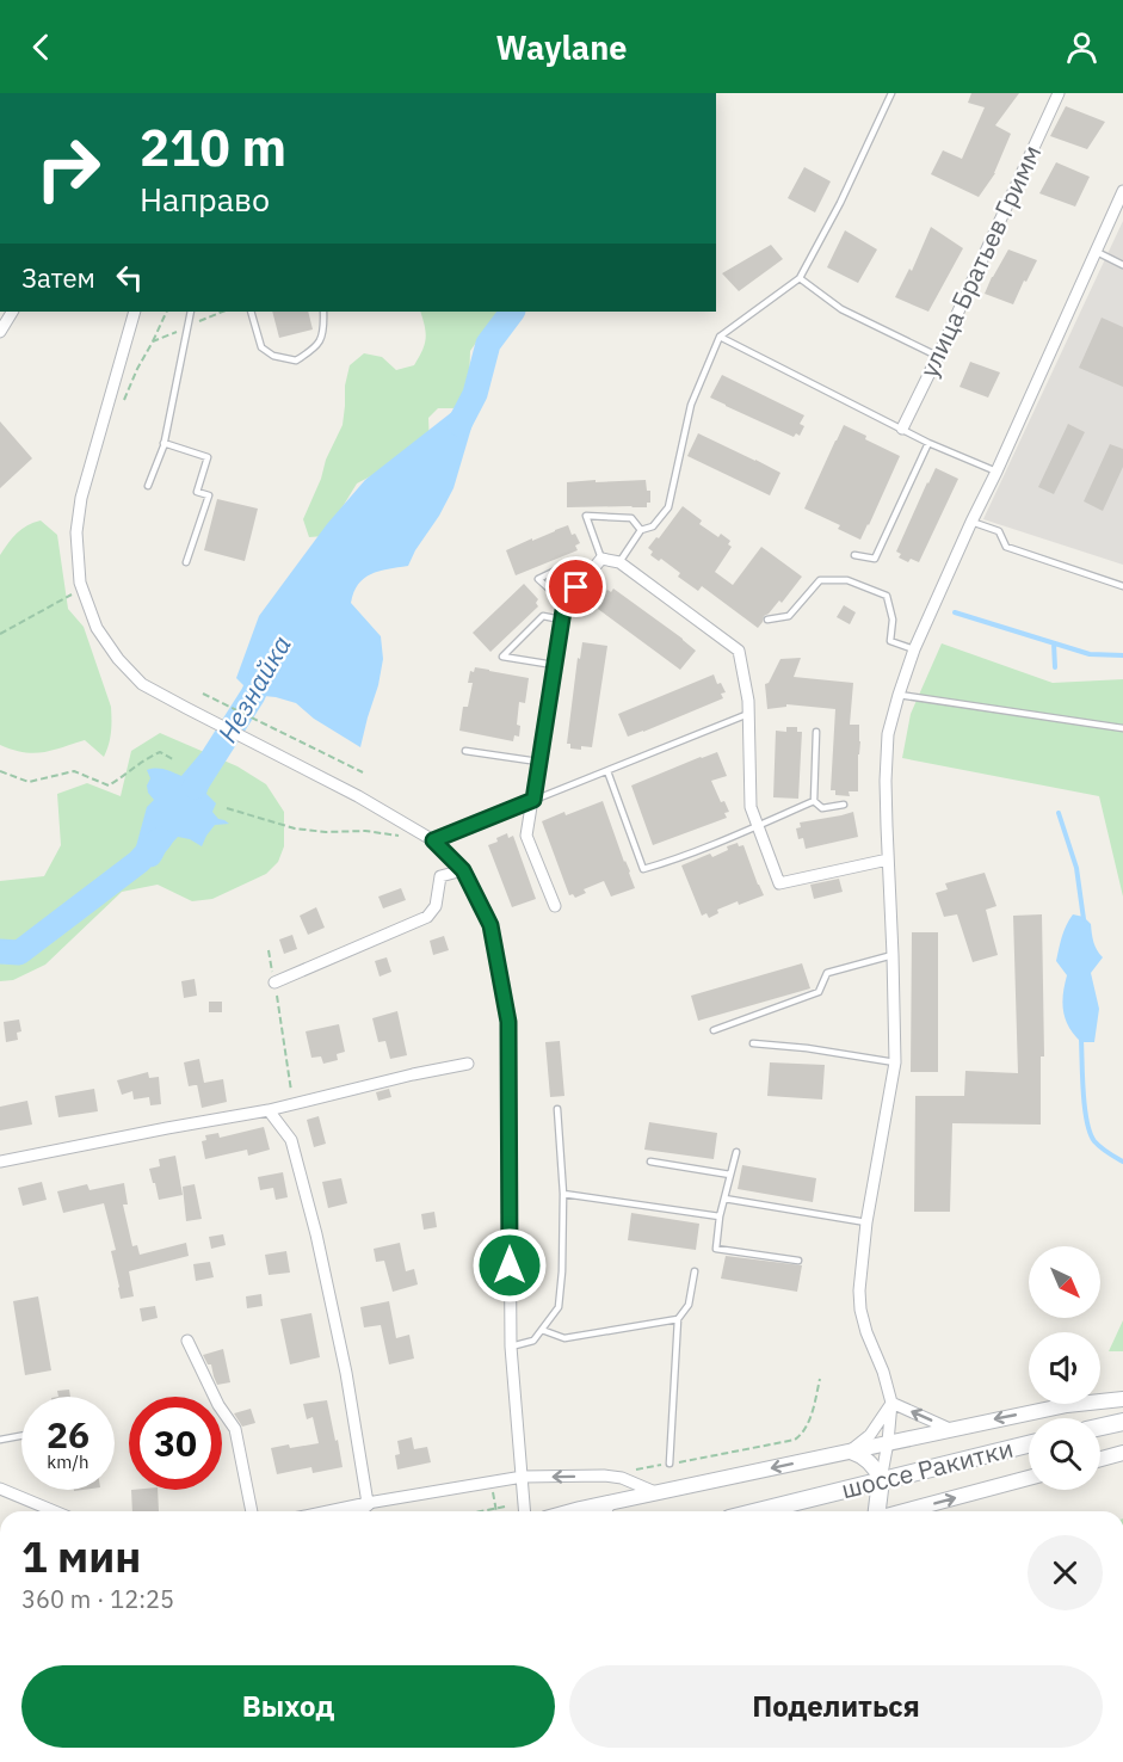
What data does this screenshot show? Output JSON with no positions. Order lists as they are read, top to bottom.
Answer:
{
  "streets": {
    "main road": ["шоссе Ракитки"],
    "street": ["улица Братьев Гримм"]
  },
  "water": ["Незнайка"],
  "north": "bottom right",
  "page": {
    "header": "Waylane",
    "turn": ["210 m", "Направо"],
    "then": "Затем",
    "speed": "26 km/h",
    "limit": "30",
    "heading": ["1 мин", "360 m · 12:25"],
    "buttons": ["Выход", "Поделиться"]
  }
}
